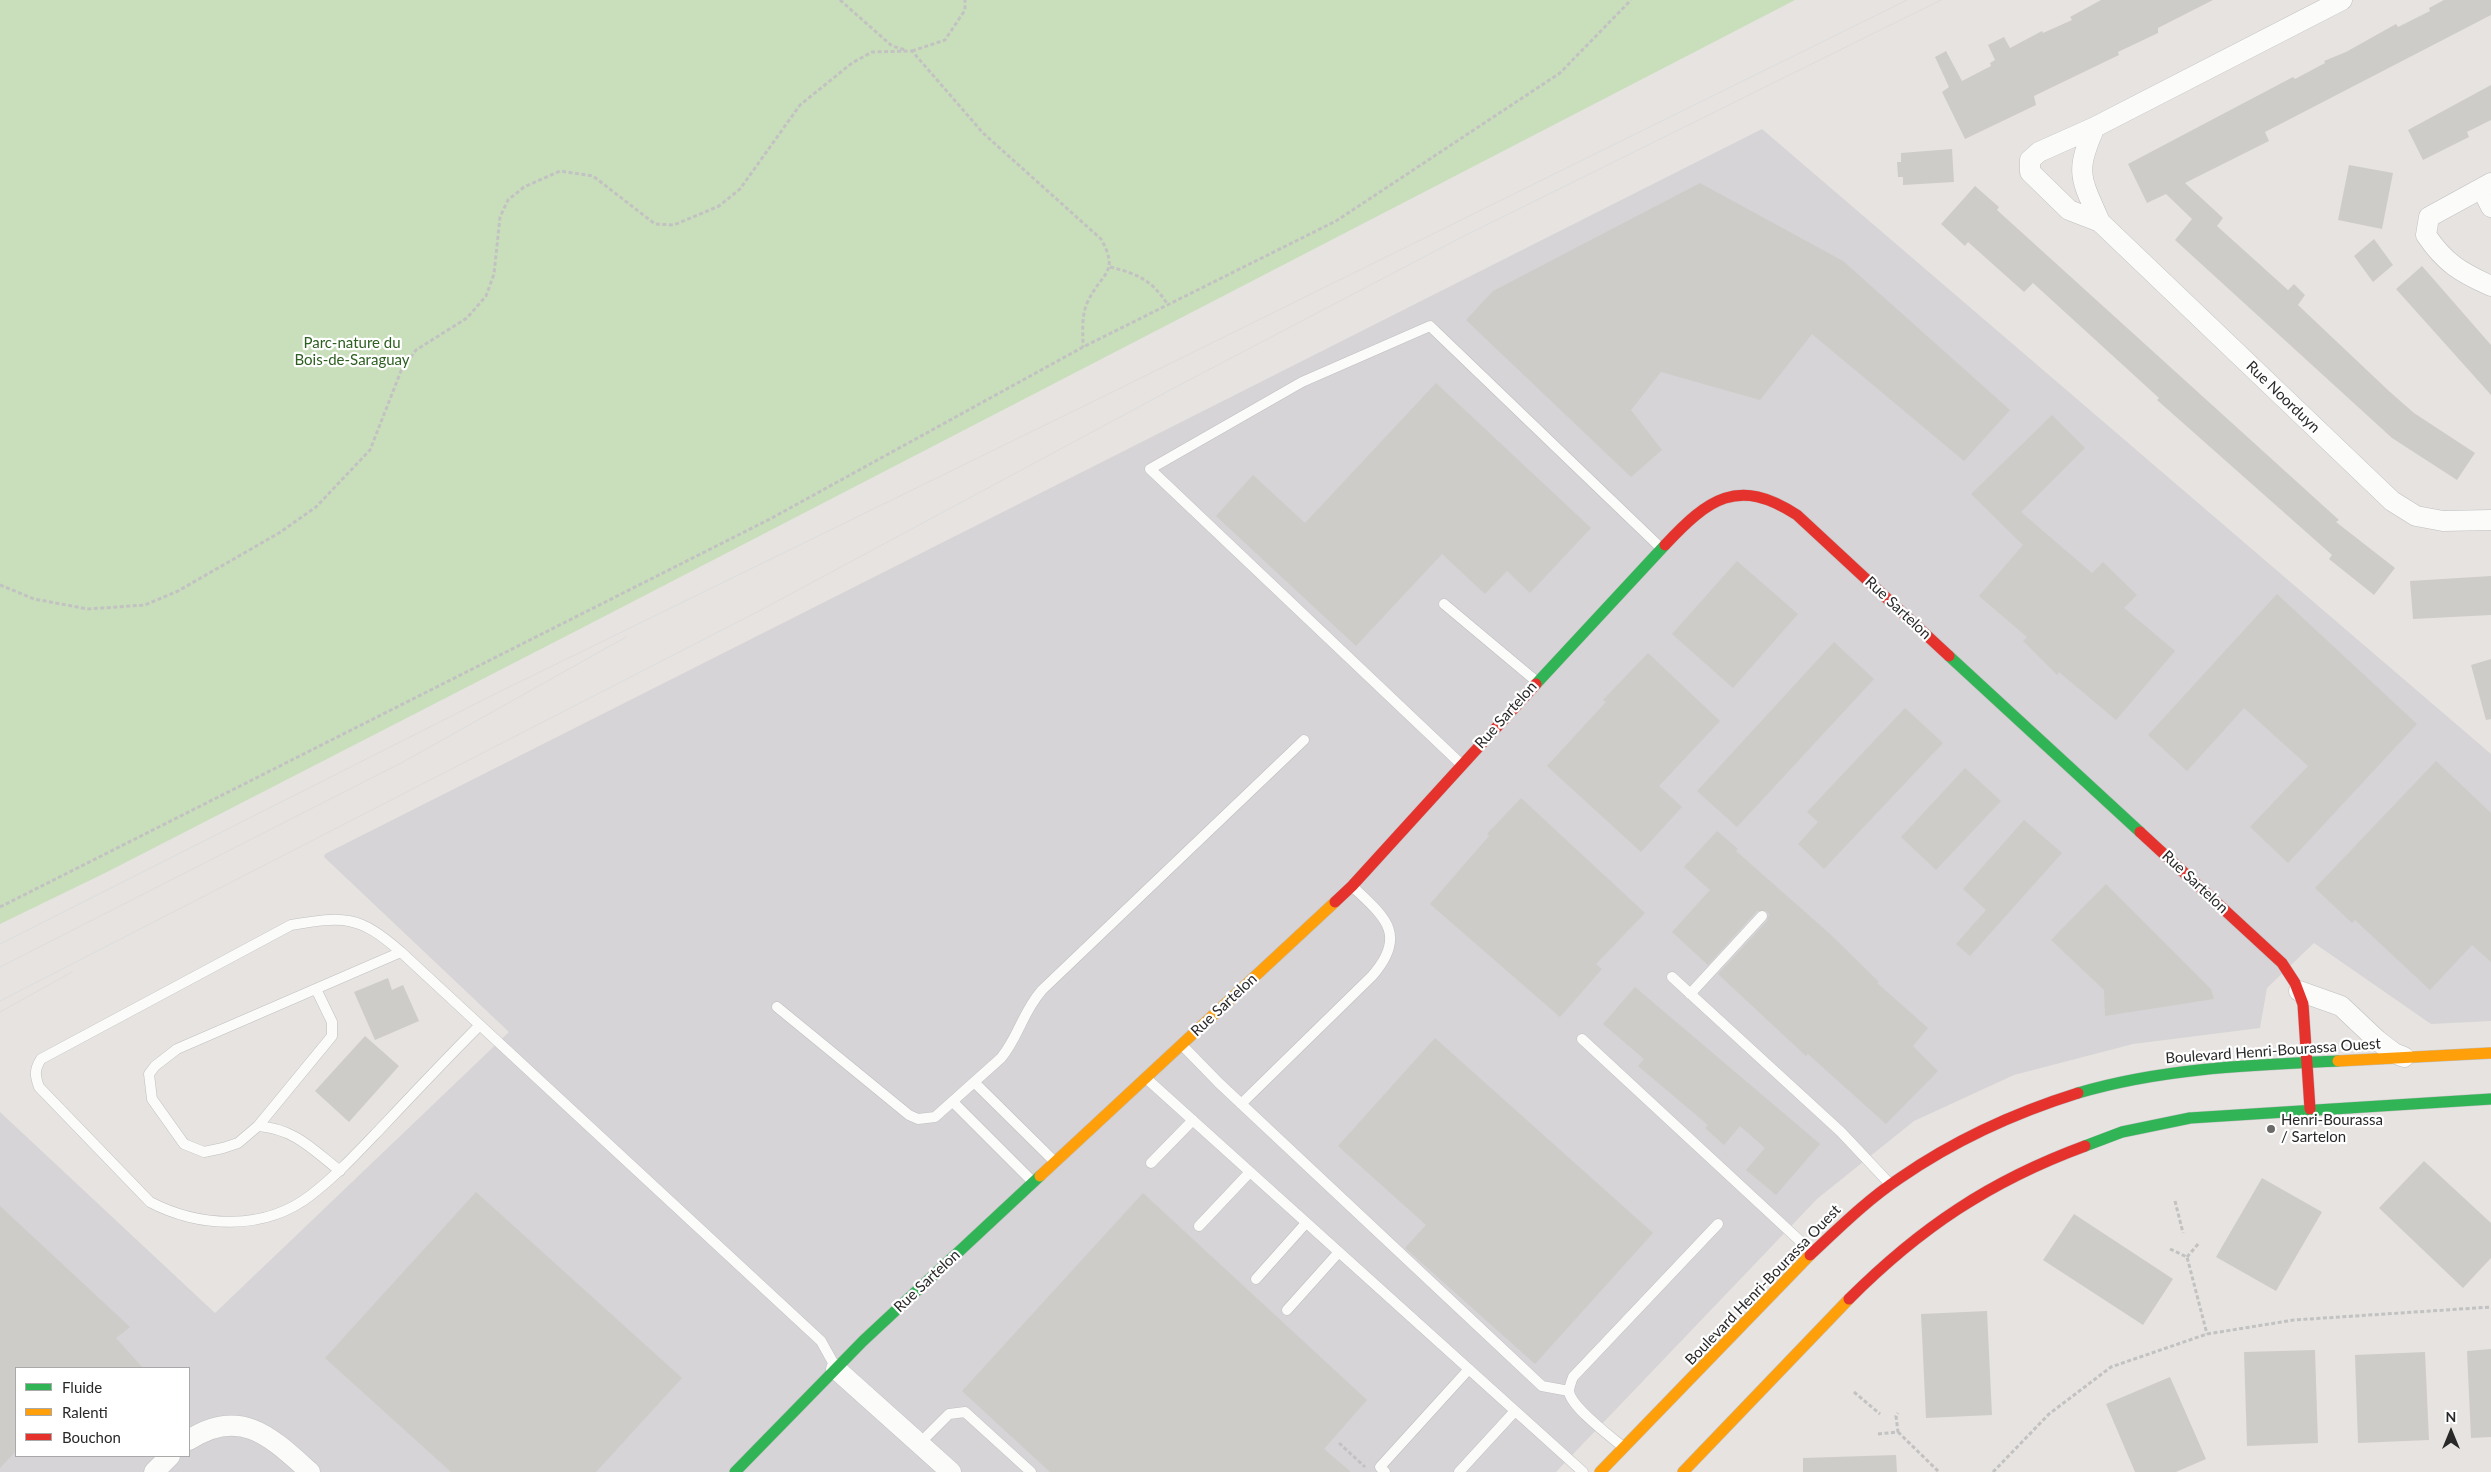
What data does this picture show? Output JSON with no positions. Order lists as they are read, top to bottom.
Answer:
{
  "streets": {
    "street": ["Rue Noorduyn", "Rue Sartelon", "Boulevard Henri-Bourassa Ouest"]
  },
  "crossings": [
    ["Rue Sartelon", "Boulevard Henri-Bourassa Ouest"]
  ],
  "parks": ["Parc-nature du Bois-de-Saraguay"],
  "places": ["Henri-Bourassa / Sartelon"],
  "legend": ["Fluide", "Ralenti", "Bouchon"],
  "north": "top"
}
